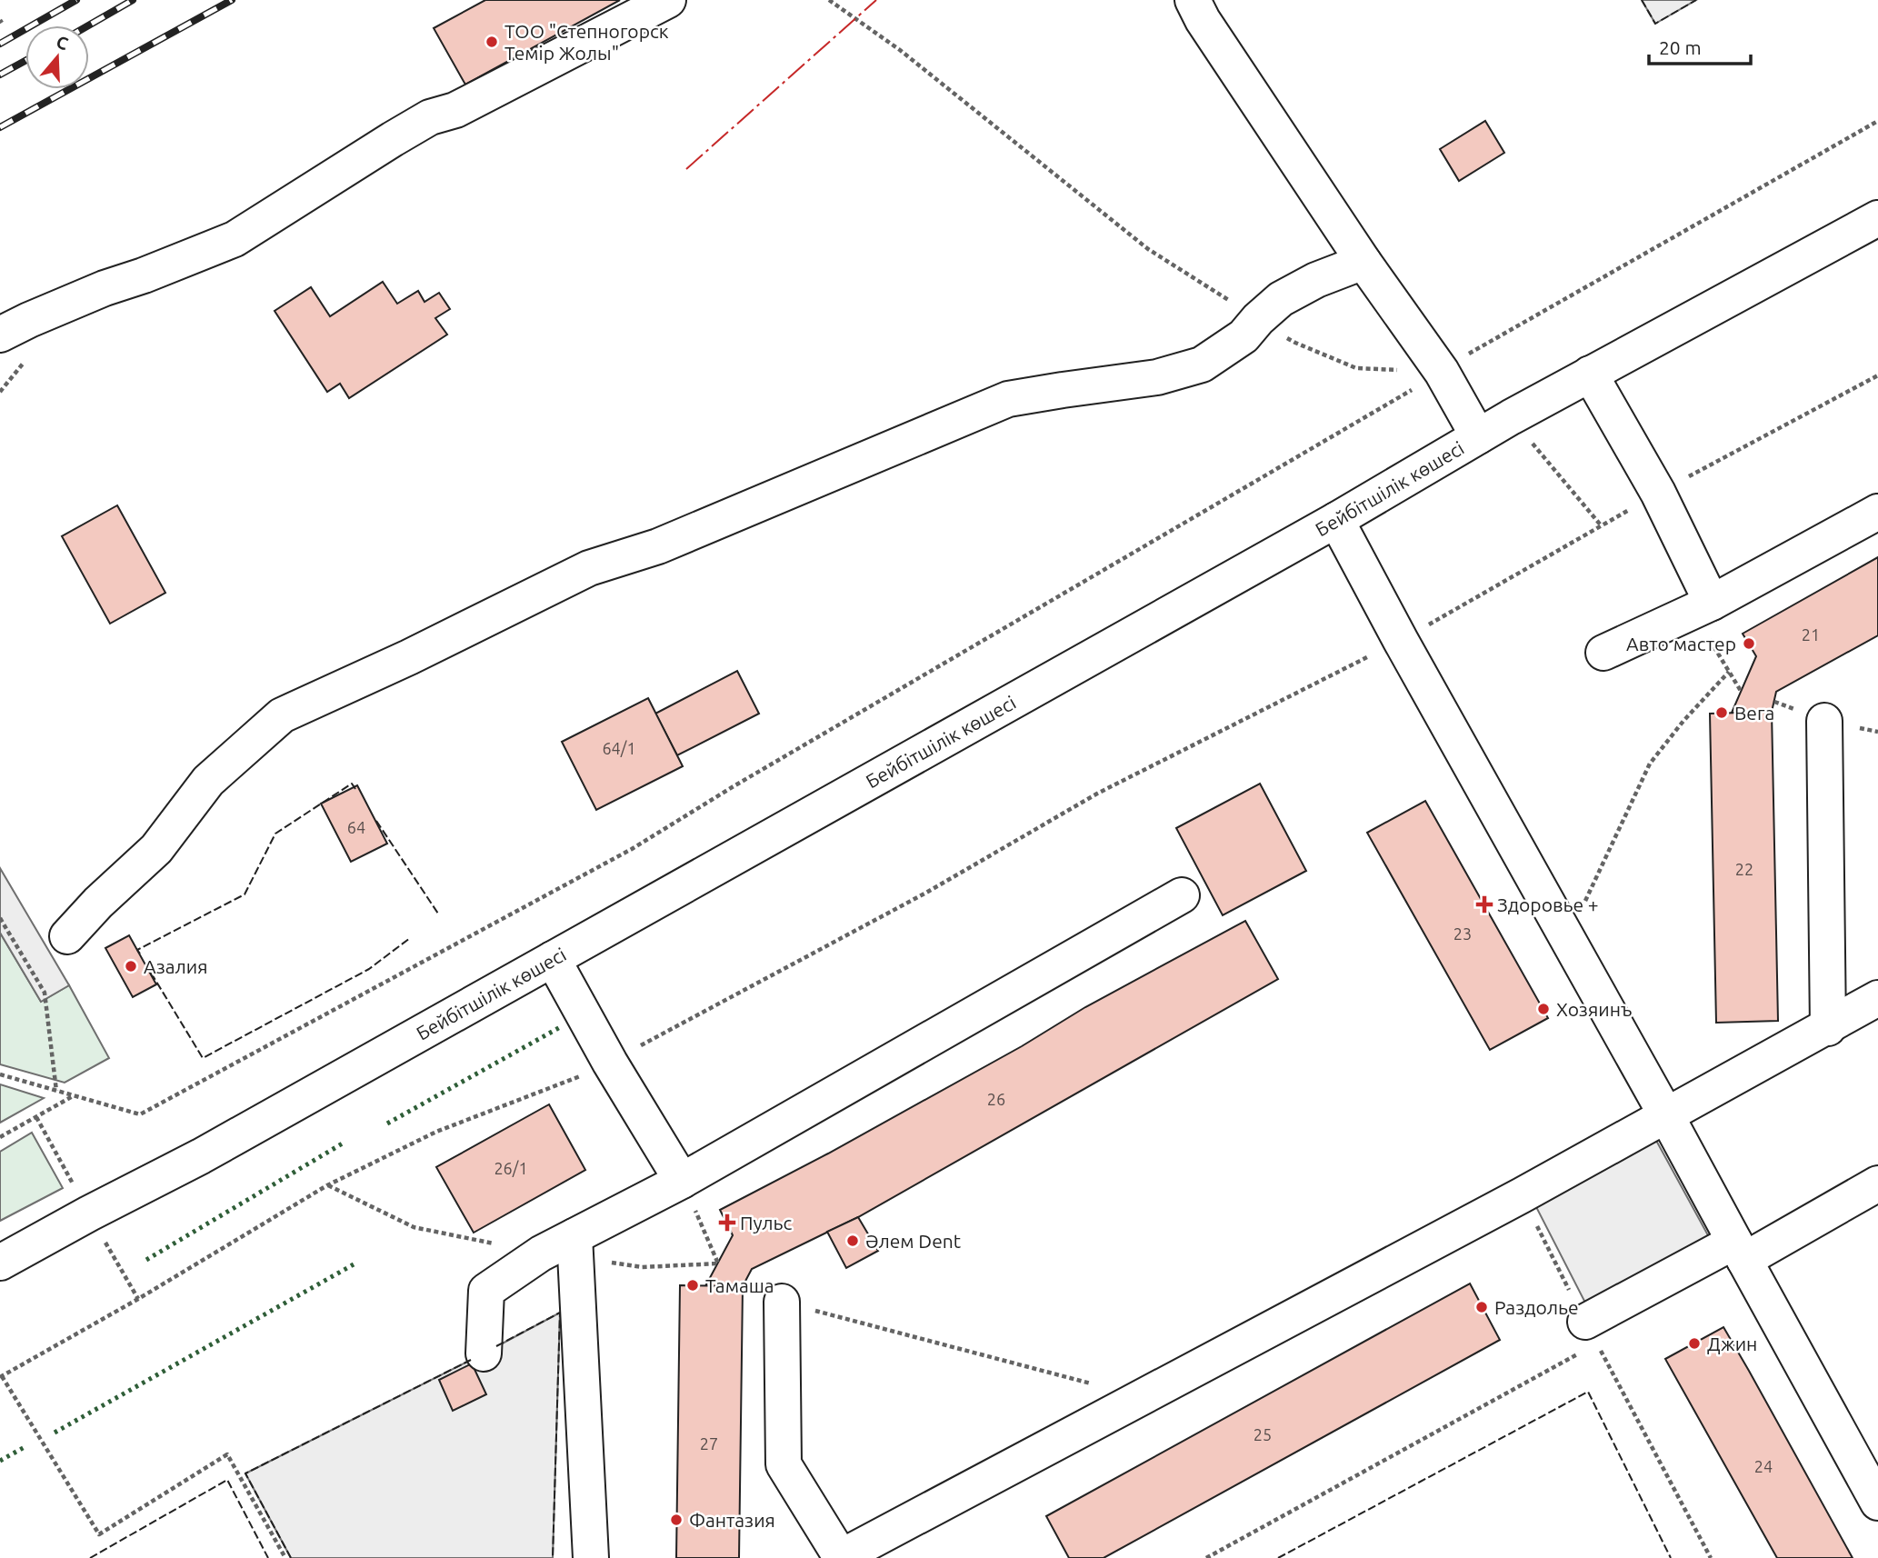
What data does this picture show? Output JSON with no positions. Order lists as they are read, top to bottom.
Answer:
{
  "streets": {
    "street": ["Бейбітшілік көшесі"]
  },
  "places": {
    "other": [
      "ТОО \"Степногорск Темiр Жолы\"",
      "Авто мастер",
      "Вега",
      "Азалия",
      "Хозяинъ",
      "Әлем Dent",
      "Тамаша",
      "Раздолье",
      "Джин",
      "Фантазия"
    ],
    "health": ["Здоровье +", "Пульс"]
  },
  "house_numbers": [
    "21",
    "64/1",
    "64",
    "22",
    "23",
    "26",
    "26/1",
    "25",
    "27",
    "24"
  ],
  "scale_bar": "20 m",
  "north": "top"
}
